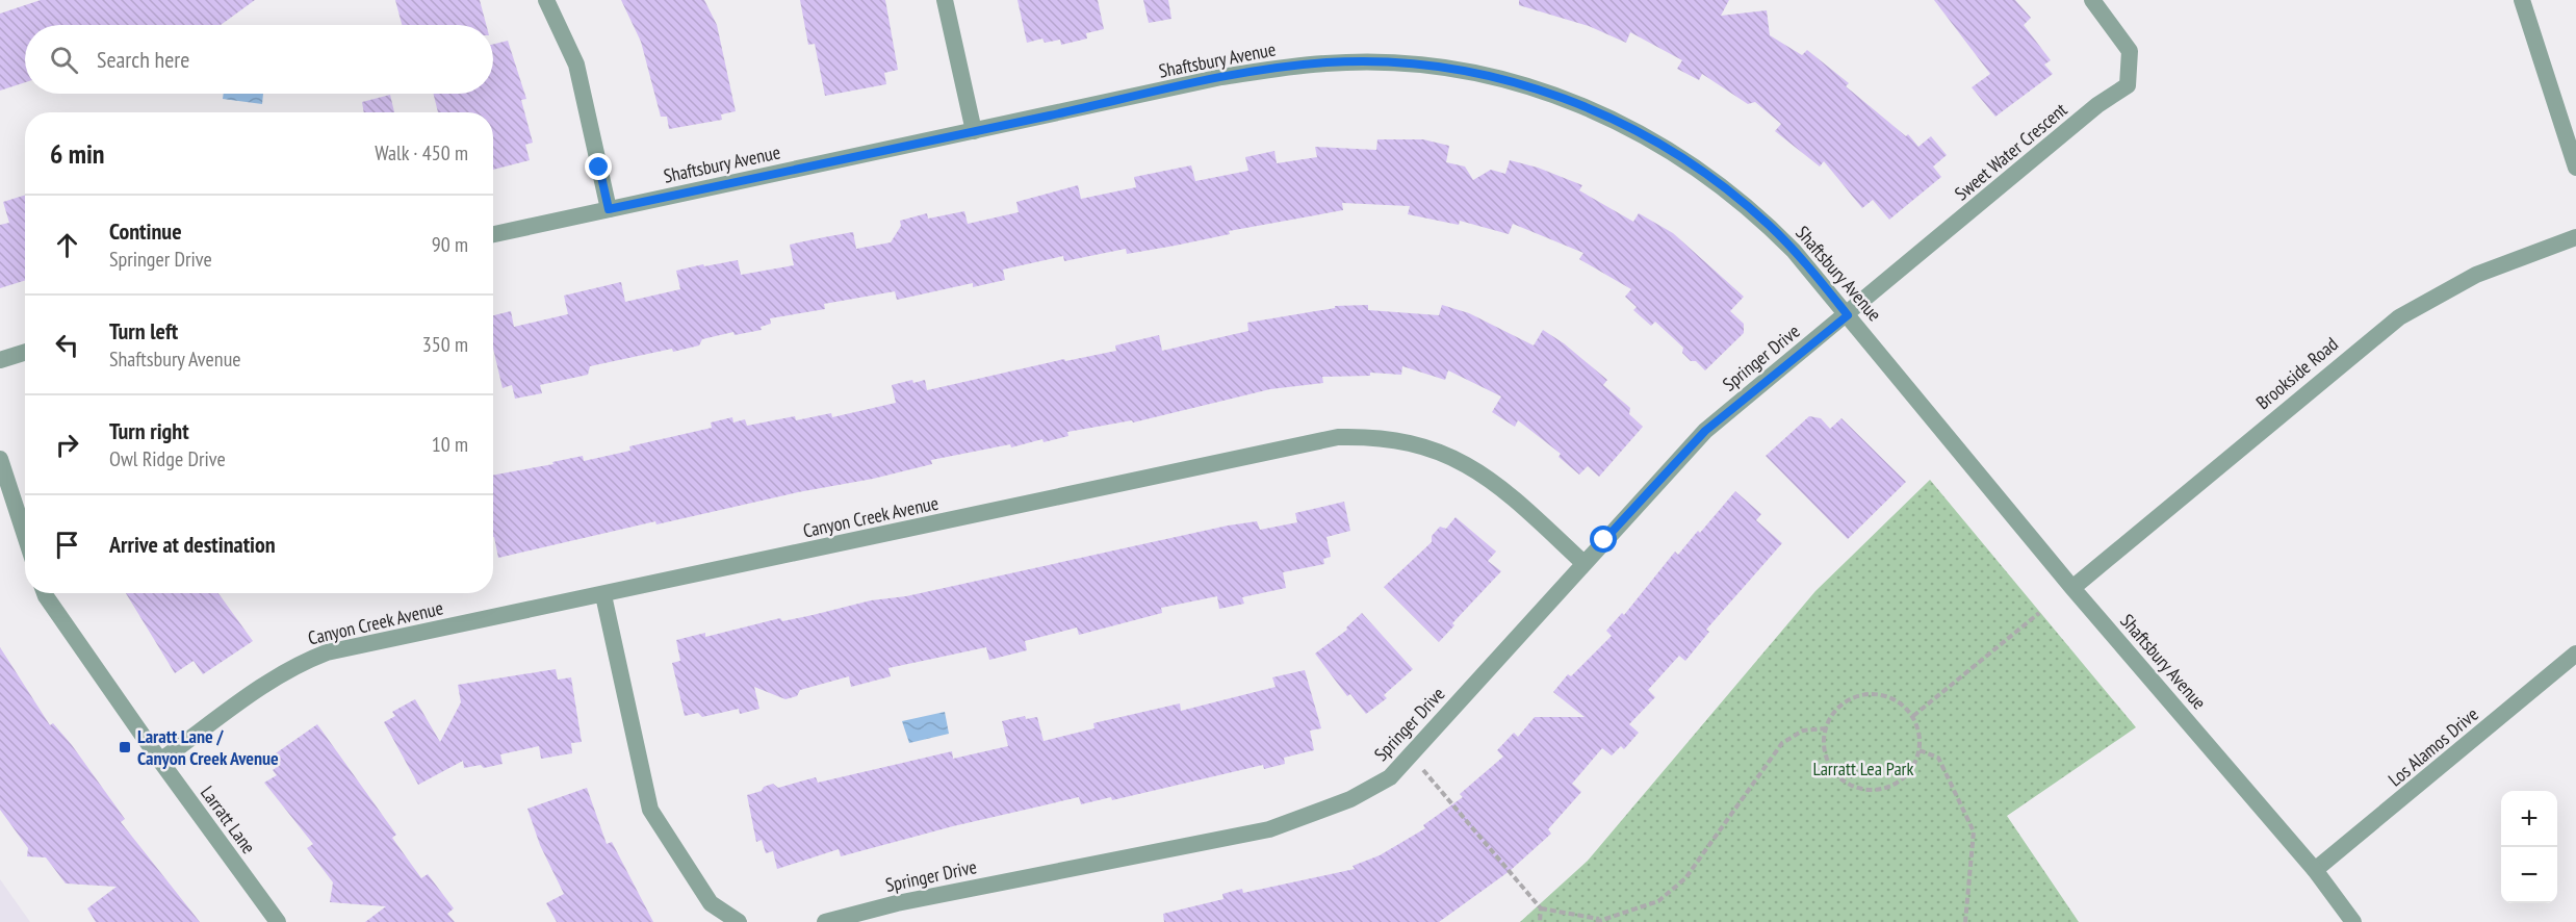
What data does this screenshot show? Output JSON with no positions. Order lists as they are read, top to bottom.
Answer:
{
  "streets": {
    "street": [
      "Shaftsbury Avenue",
      "Sweet Water Crescent",
      "Springer Drive",
      "Brookside Road",
      "Canyon Creek Avenue",
      "Los Alamos Drive",
      "Larratt Lane"
    ]
  },
  "crossings": [
    ["Shaftsbury Avenue", "Sweet Water Crescent"],
    ["Shaftsbury Avenue", "Springer Drive"],
    ["Shaftsbury Avenue", "Brookside Road"],
    ["Shaftsbury Avenue", "Los Alamos Drive"],
    ["Sweet Water Crescent", "Springer Drive"],
    ["Springer Drive", "Canyon Creek Avenue"],
    ["Canyon Creek Avenue", "Larratt Lane"]
  ],
  "parks": ["Larratt Lea Park"],
  "places": {
    "transit": ["Laratt Lane / Canyon Creek Avenue"]
  },
  "page": {
    "search": "Search here",
    "heading": ["6 min", "Walk · 450 m"],
    "list": [
      ["Continue", "Springer Drive", "90 m"],
      ["Turn left", "Shaftsbury Avenue", "350 m"],
      ["Turn right", "Owl Ridge Drive", "10 m"],
      "Arrive at destination"
    ],
    "map_buttons": ["+", "−"]
  }
}
